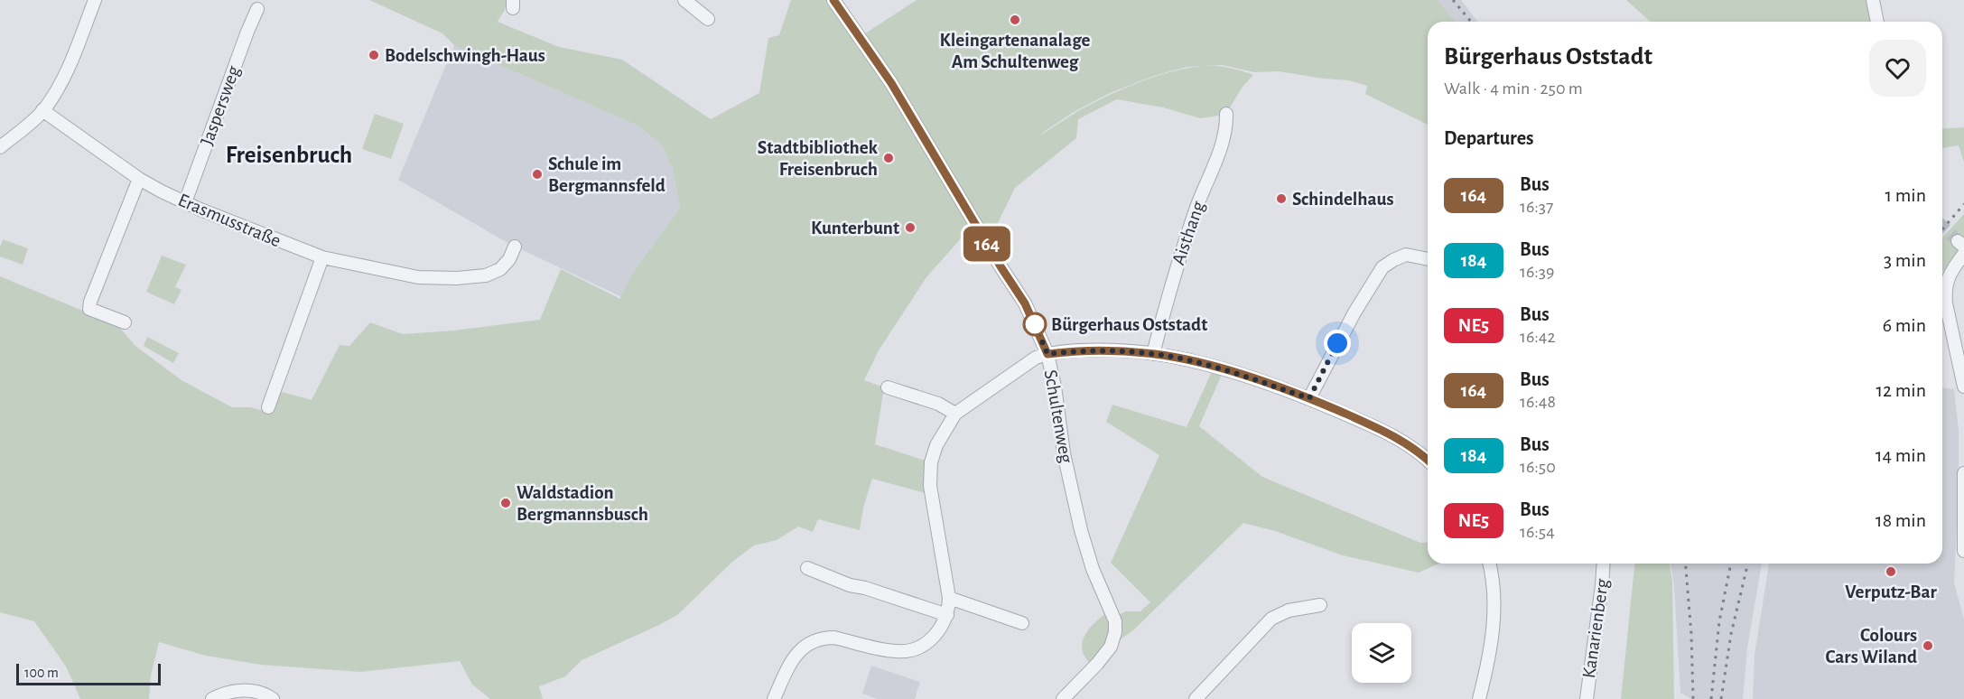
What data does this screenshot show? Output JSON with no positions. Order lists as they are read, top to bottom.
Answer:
{
  "streets": {
    "street": [
      "Jaspersweg",
      "Erasmusstraße",
      "Aisthang",
      "Schultenweg",
      "Kanarienberg"
    ]
  },
  "crossings": [
    ["Jaspersweg", "Erasmusstraße"]
  ],
  "districts": ["Freisenbruch"],
  "places": [
    "Kleingartenanalage Am Schultenweg",
    "Bodelschwingh-Haus",
    "Stadtbibliothek Freisenbruch",
    "Schule im Bergmannsfeld",
    "Schindelhaus",
    "Kunterbunt",
    "Bürgerhaus Oststadt",
    "Waldstadion Bergmannsbusch",
    "Verputz-Bar",
    "Colours Cars Wiland"
  ],
  "lines": ["bus line 164"],
  "scale_bar": "100 m",
  "page": {
    "on_map": "164",
    "heading": [
      ["Bürgerhaus Oststadt", "Walk · 4 min · 250 m"],
      "Departures"
    ],
    "list": [
      {
        "mark": "164",
        "name": "Bus",
        "note": "16:37",
        "value": "1 min"
      },
      {
        "mark": "184",
        "name": "Bus",
        "note": "16:39",
        "value": "3 min"
      },
      {
        "mark": "NE5",
        "name": "Bus",
        "note": "16:42",
        "value": "6 min"
      },
      {
        "mark": "164",
        "name": "Bus",
        "note": "16:48",
        "value": "12 min"
      },
      {
        "mark": "184",
        "name": "Bus",
        "note": "16:50",
        "value": "14 min"
      },
      {
        "mark": "NE5",
        "name": "Bus",
        "note": "16:54",
        "value": "18 min"
      }
    ],
    "scale": "100 m"
  }
}
